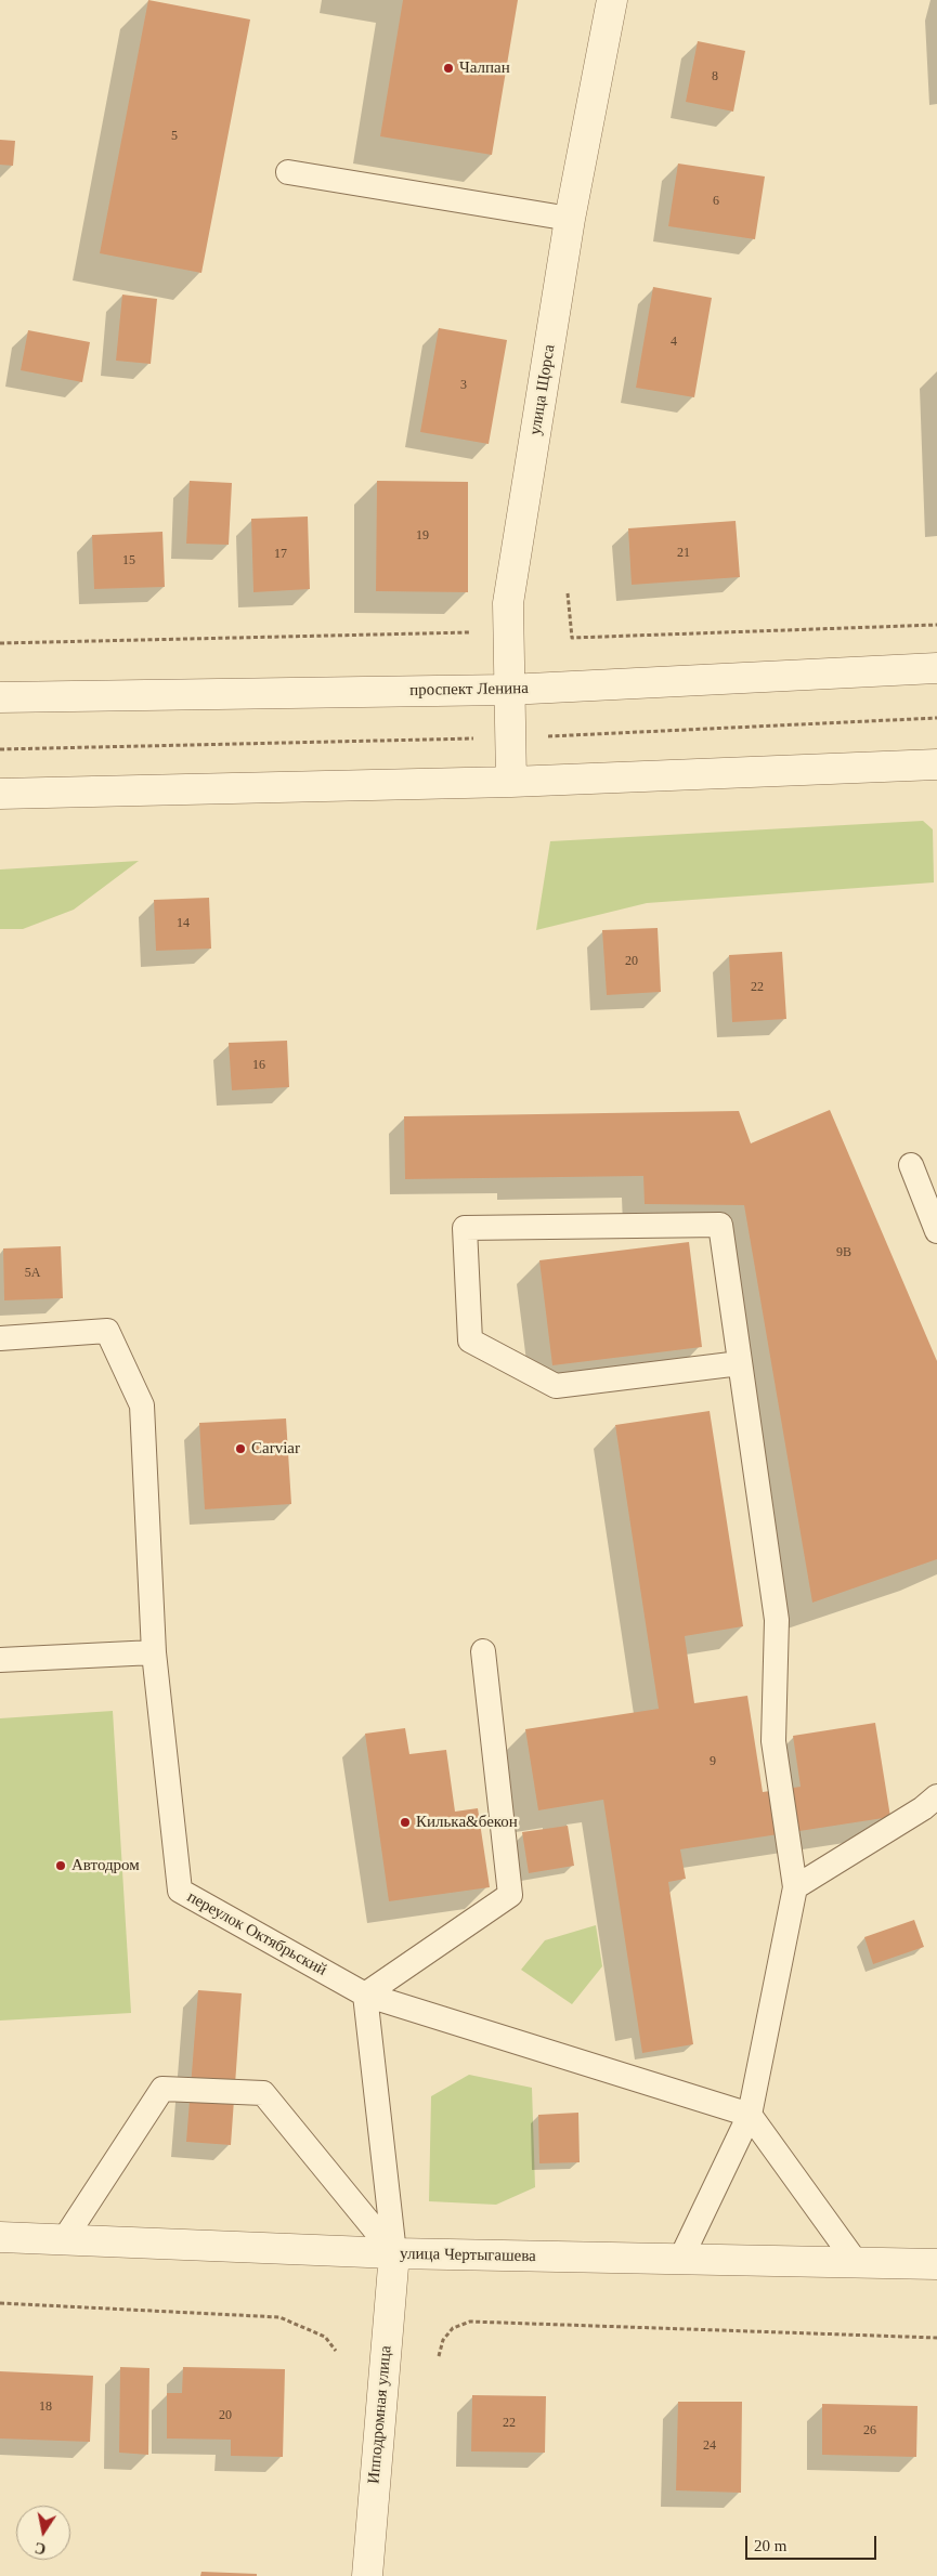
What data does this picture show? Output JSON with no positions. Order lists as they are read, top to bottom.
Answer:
{
  "streets": {
    "street": [
      "улица Щорса",
      "проспект Ленина",
      "улица Чертыгашева",
      "Ипподромная улица"
    ],
    "lane": ["переулок Октябрьский"]
  },
  "crossings": [
    ["улица Щорса", "проспект Ленина"],
    ["улица Чертыгашева", "Ипподромная улица"]
  ],
  "places": [
    "Чалпан",
    "Carviar",
    "Килька&бекон",
    "Автодром"
  ],
  "house_numbers": [
    "8",
    "5",
    "6",
    "4",
    "3",
    "19",
    "21",
    "17",
    "15",
    "14",
    "20",
    "22",
    "16",
    "9В",
    "5А",
    "9",
    "18",
    "20",
    "22",
    "26",
    "24"
  ],
  "scale_bar": "20 m",
  "north": "bottom"
}
